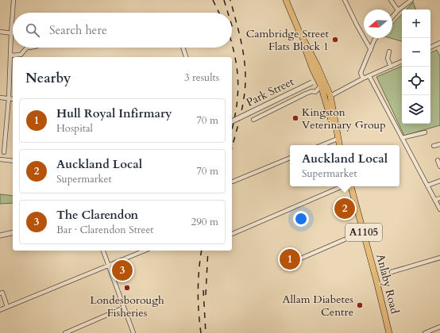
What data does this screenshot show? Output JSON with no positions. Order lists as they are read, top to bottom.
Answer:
{
  "streets": {
    "main road": ["A1105", "Anlaby Road"],
    "street": ["Park Street"]
  },
  "places": [
    "Cambridge Street Flats Block 1",
    "Kingston Veterinary Group",
    "Londesborough Fisheries",
    "Allam Diabetes Centre"
  ],
  "north": "left",
  "page": {
    "map_buttons": ["+", "−"],
    "search": "Search here",
    "heading": ["Nearby", "3 results"],
    "list": [
      {
        "mark": "1",
        "name": "Hull Royal Infirmary",
        "note": "Hospital",
        "value": "70 m"
      },
      {
        "mark": "2",
        "name": "Auckland Local",
        "note": "Supermarket",
        "value": "70 m"
      },
      {
        "mark": "3",
        "name": "The Clarendon",
        "note": "Bar · Clarendon Street",
        "value": "290 m"
      }
    ],
    "popup": ["Auckland Local", "Supermarket"],
    "pins": ["2", "1", "3"]
  }
}
